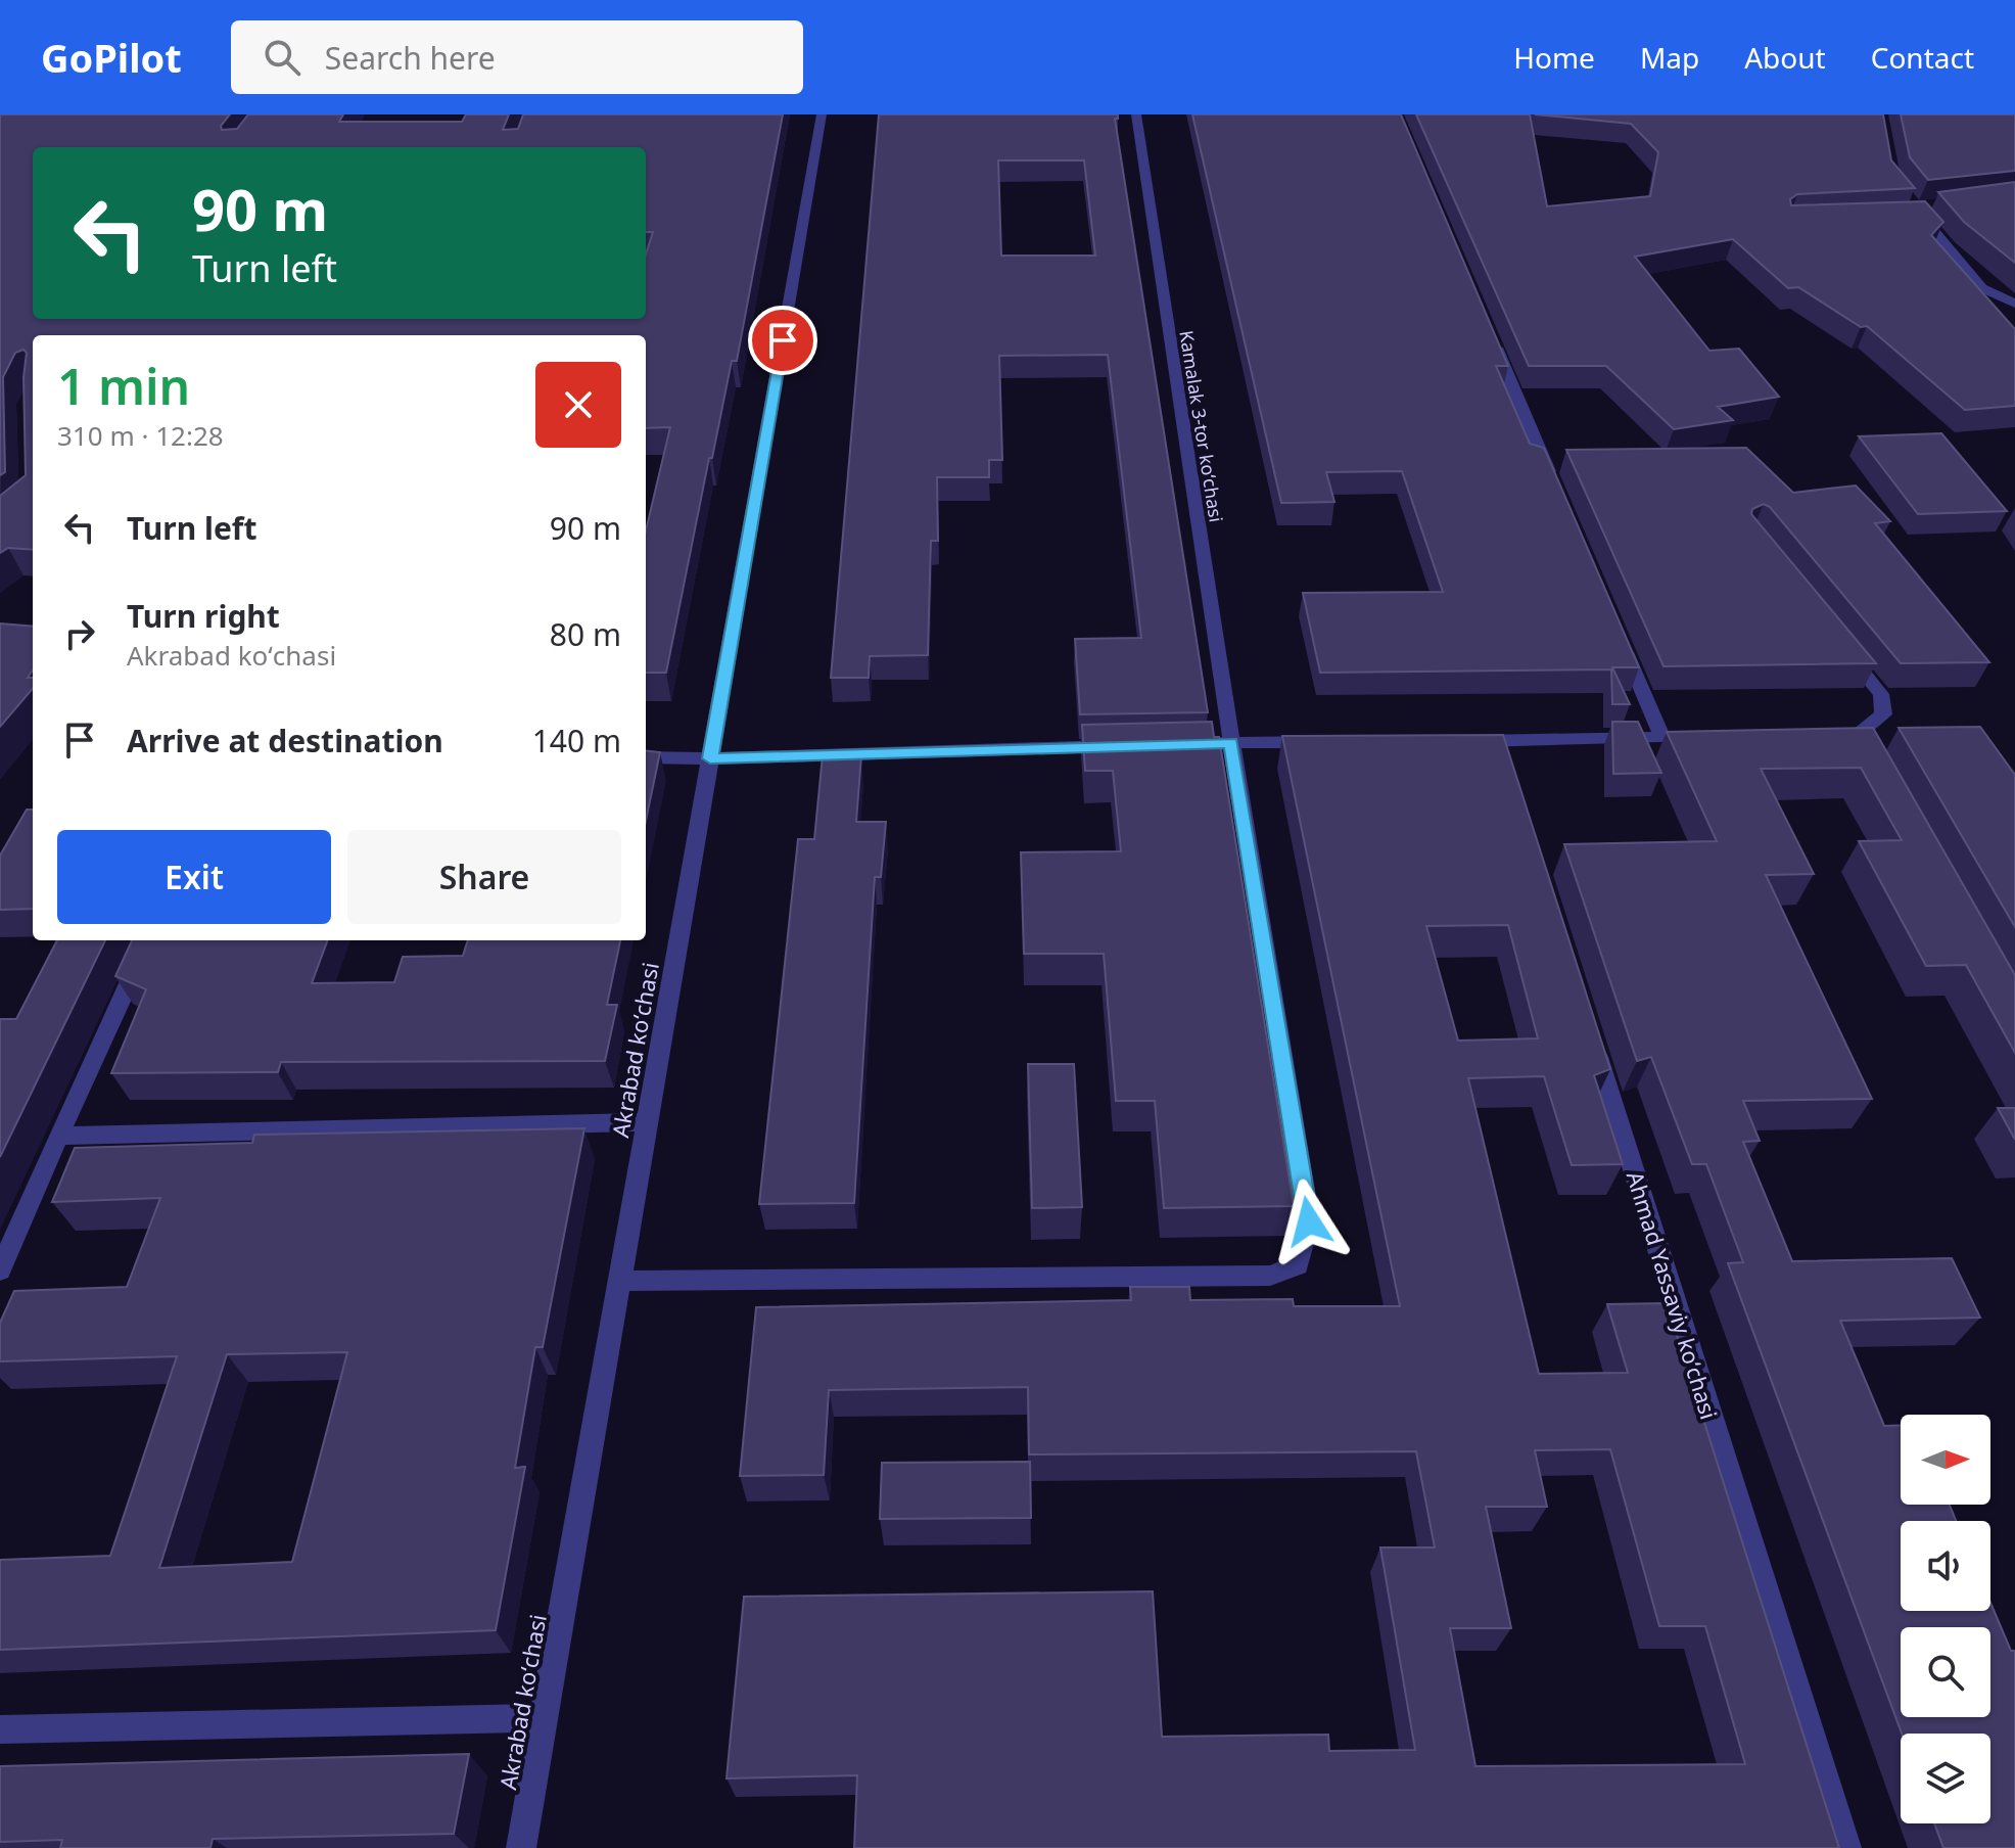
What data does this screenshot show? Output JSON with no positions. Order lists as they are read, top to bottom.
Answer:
{
  "streets": {
    "street": ["Kamalak 3-tor koʻchasi", "Akrabad koʻchasi", "Ahmad Yassaviy koʻchasi"]
  },
  "crossings": [
    ["Kamalak 3-tor koʻchasi", "Akrabad koʻchasi"]
  ],
  "north": "right",
  "page": {
    "header": "GoPilot",
    "search": "Search here",
    "nav": [
      "Home",
      "Map",
      "About",
      "Contact"
    ],
    "turn": ["90 m", "Turn left"],
    "heading": ["1 min", "310 m · 12:28"],
    "list": [
      {
        "name": "Turn left",
        "value": "90 m"
      },
      {
        "name": "Turn right",
        "note": "Akrabad koʻchasi",
        "value": "80 m"
      },
      {
        "name": "Arrive at destination",
        "value": "140 m"
      }
    ],
    "buttons": ["Exit", "Share"]
  }
}
